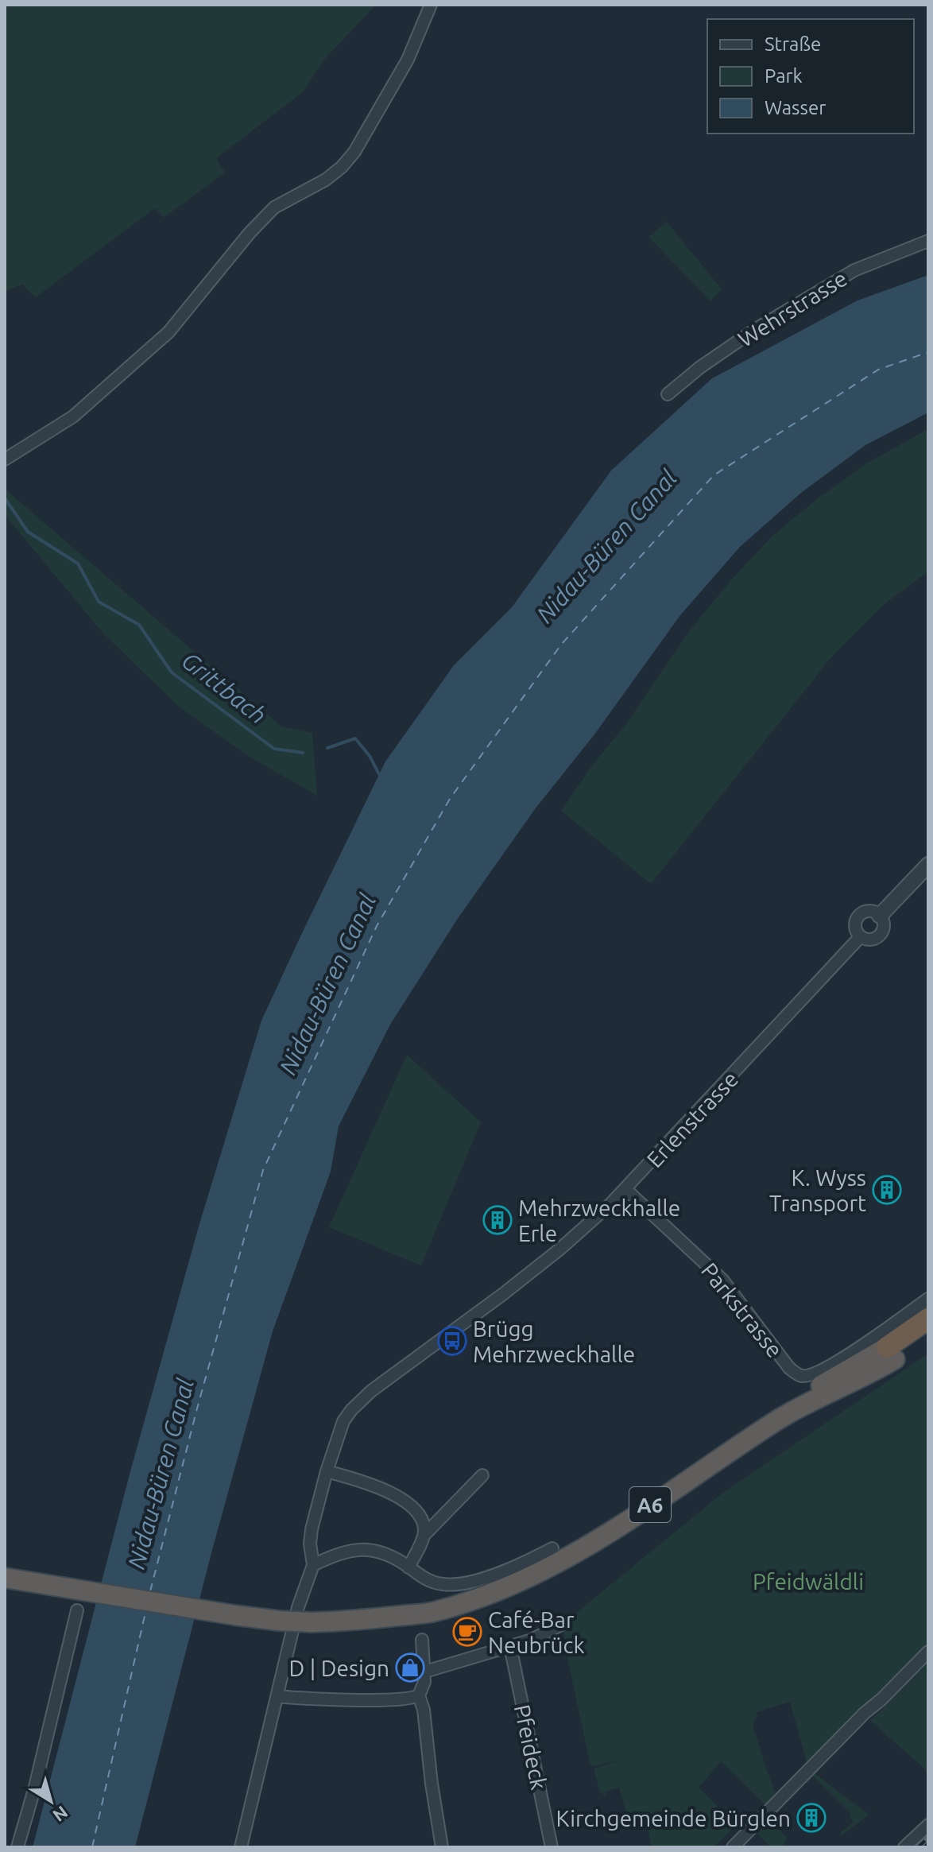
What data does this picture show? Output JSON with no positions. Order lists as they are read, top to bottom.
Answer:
{
  "streets": {
    "highway": ["A6"],
    "street": [
      "Wehrstrasse",
      "Erlenstrasse",
      "Parkstrasse",
      "Pfeideck"
    ]
  },
  "crossings": [
    ["Erlenstrasse", "Parkstrasse"]
  ],
  "water": ["Nidau-Büren Canal", "Grittbach"],
  "parks": ["Pfeidwäldli"],
  "places": {
    "building": ["K. Wyss Transport", "Mehrzweckhalle Erle", "Kirchgemeinde Bürglen"],
    "bus stop": ["Brügg Mehrzweckhalle"],
    "cafe": ["Café-Bar Neubrück"],
    "shop": ["D | Design"]
  },
  "legend": ["Straße", "Park", "Wasser"],
  "north": "bottom right"
}
